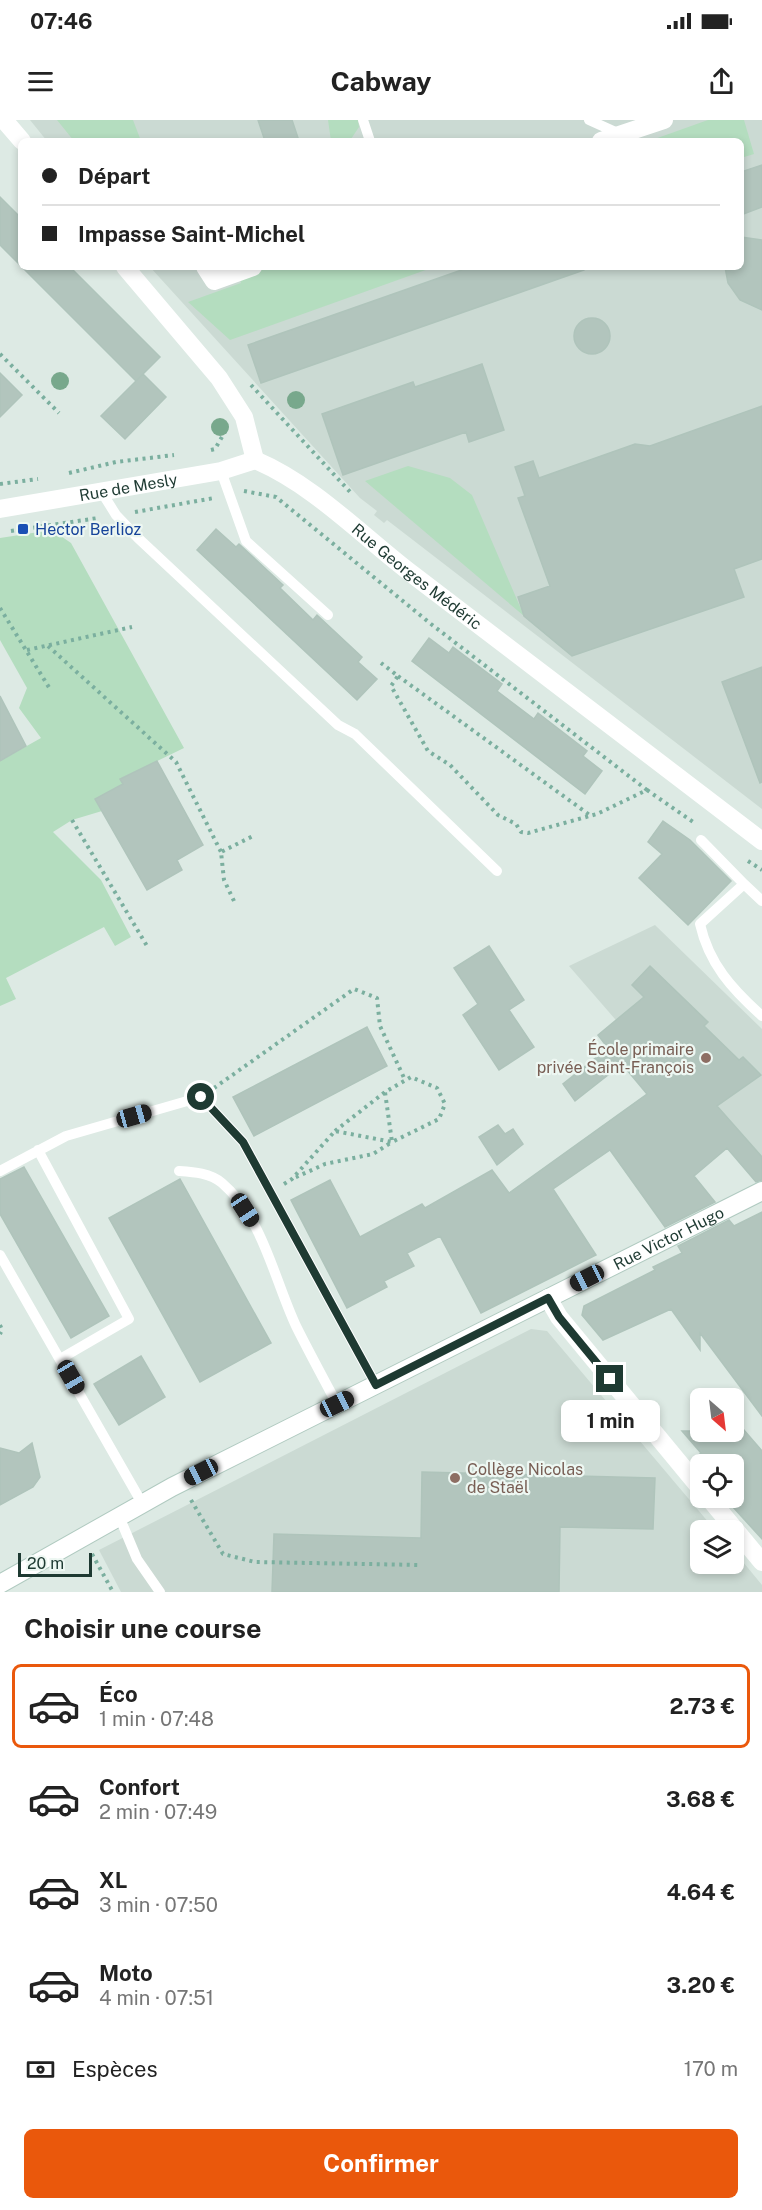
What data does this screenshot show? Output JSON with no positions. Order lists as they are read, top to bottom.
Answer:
{
  "streets": {
    "street": ["Rue de Mesly", "Rue Georges Médéric", "Rue Victor Hugo"]
  },
  "crossings": [
    ["Rue de Mesly", "Rue Georges Médéric"]
  ],
  "places": {
    "transit": ["Hector Berlioz"],
    "other": ["École primaire privée Saint-François", "Collège Nicolas de Staël"]
  },
  "scale_bar": "20 m",
  "north": "bottom right",
  "page": {
    "status": "07:46",
    "header": "Cabway",
    "banner": ["Départ", "Impasse Saint-Michel"],
    "bubble": "1 min",
    "scale": "20 m",
    "heading": "Choisir une course",
    "list": [
      {
        "name": "Éco",
        "note": "1 min · 07:48",
        "value": "2.73 €"
      },
      {
        "name": "Confort",
        "note": "2 min · 07:49",
        "value": "3.68 €"
      },
      {
        "name": "XL",
        "note": "3 min · 07:50",
        "value": "4.64 €"
      },
      {
        "name": "Moto",
        "note": "4 min · 07:51",
        "value": "3.20 €"
      }
    ],
    "pay": ["Espèces", "170 m"],
    "buttons": "Confirmer"
  }
}
